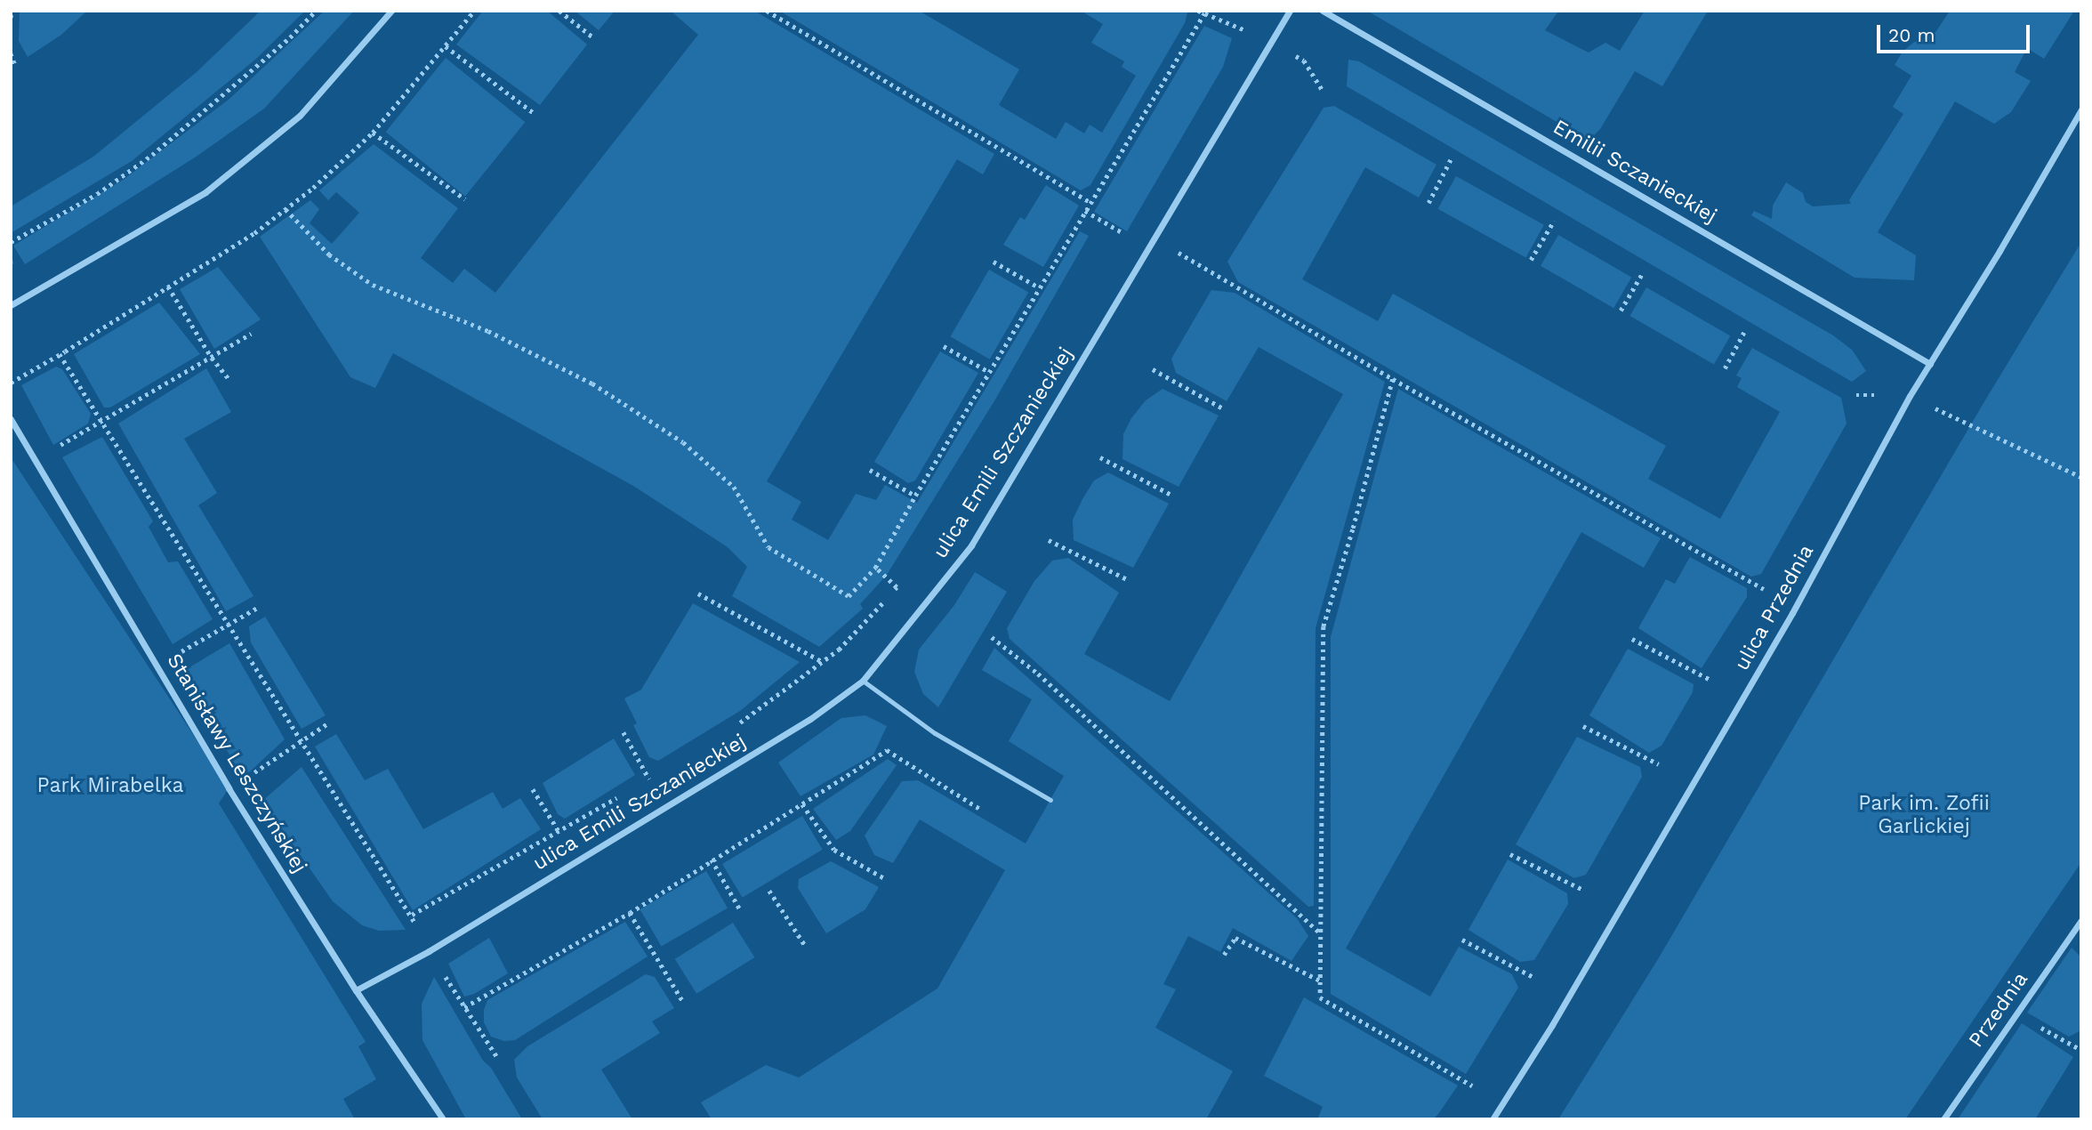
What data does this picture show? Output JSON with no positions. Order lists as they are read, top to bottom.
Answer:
{
  "streets": {
    "street": [
      "Emilii Sczanieckiej",
      "ulica Emili Szczanieckiej",
      "ulica Przednia",
      "Stanisławy Leszczyńskiej",
      "Przednia"
    ]
  },
  "crossings": [
    ["Emilii Sczanieckiej", "ulica Przednia"],
    ["ulica Emili Szczanieckiej", "Stanisławy Leszczyńskiej"]
  ],
  "parks": ["Park Mirabelka", "Park im. Zofii Garlickiej"],
  "scale_bar": "20 m"
}
